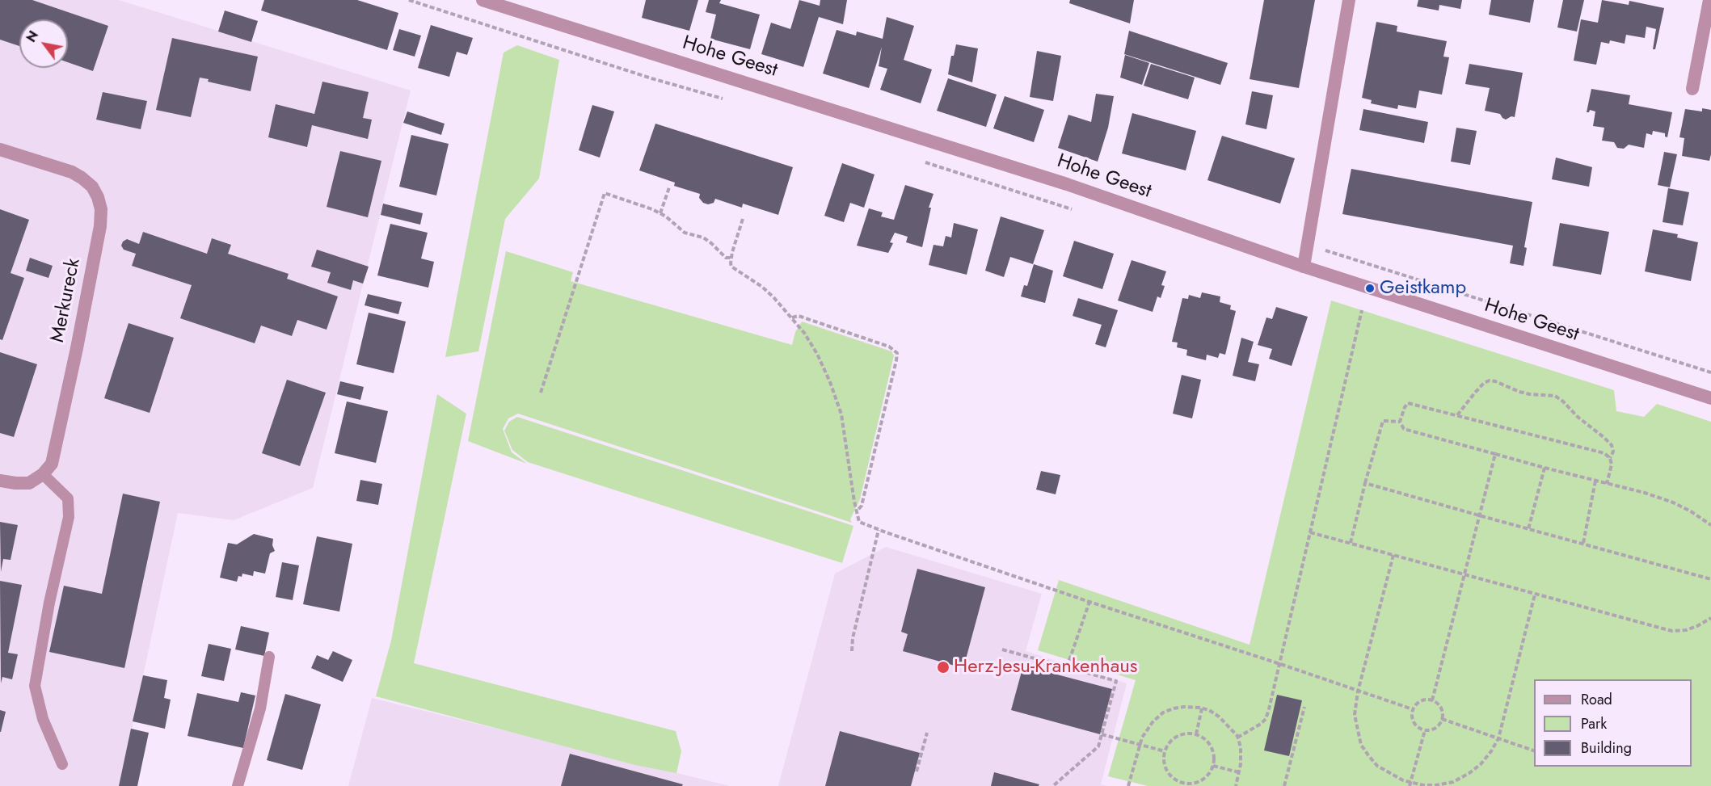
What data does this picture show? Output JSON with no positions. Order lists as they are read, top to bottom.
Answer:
{
  "streets": {
    "street": ["Hohe Geest", "Merkureck"]
  },
  "places": ["Geistkamp", "Herz-Jesu-Krankenhaus"],
  "legend": ["Road", "Park", "Building"],
  "north": "top left"
}
